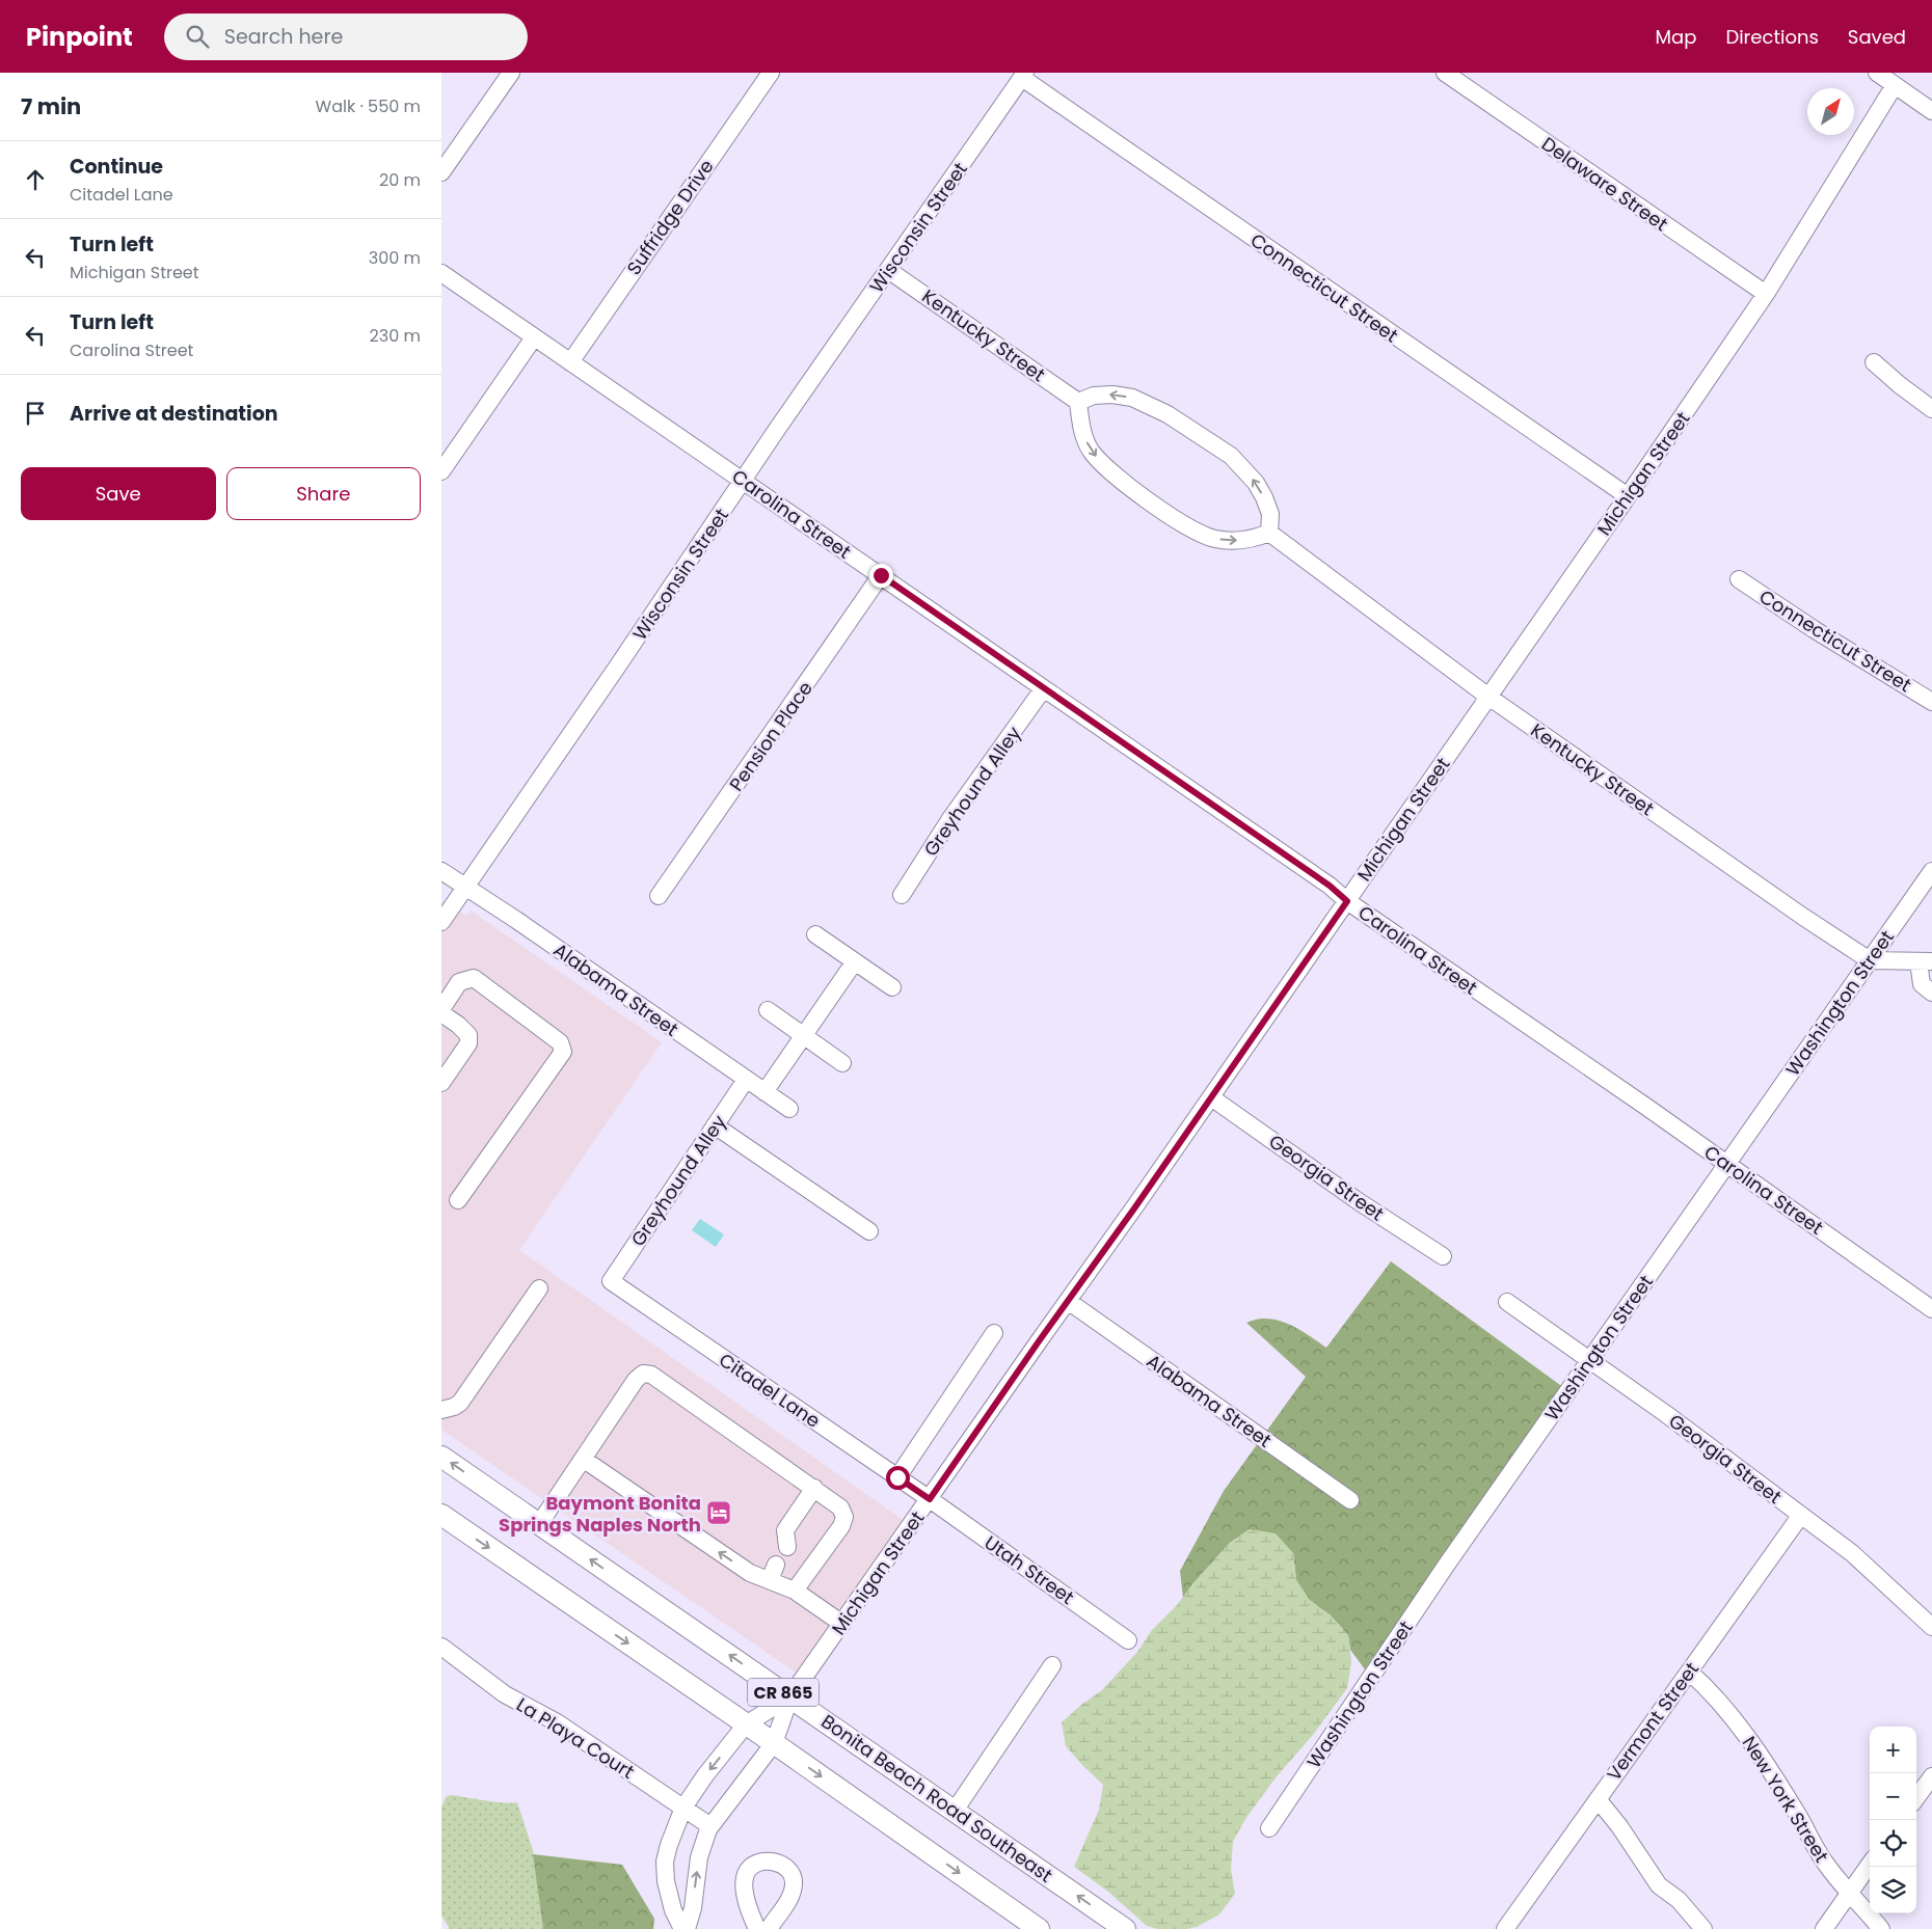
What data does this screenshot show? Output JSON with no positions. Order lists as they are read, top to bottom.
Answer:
{
  "streets": {
    "main road": ["CR 865", "Bonita Beach Road Southeast"],
    "street": [
      "Delaware Street",
      "Suffridge Drive",
      "Wisconsin Street",
      "Connecticut Street",
      "Kentucky Street",
      "Michigan Street",
      "Carolina Street",
      "Pension Place",
      "Greyhound Alley",
      "Alabama Street",
      "Washington Street",
      "Georgia Street",
      "Citadel Lane",
      "Utah Street",
      "Vermont Street",
      "La Playa Court",
      "New York Street"
    ]
  },
  "crossings": [
    ["Delaware Street", "Michigan Street"],
    ["Suffridge Drive", "Carolina Street"],
    ["Wisconsin Street", "Connecticut Street"],
    ["Wisconsin Street", "Kentucky Street"],
    ["Wisconsin Street", "Carolina Street"],
    ["Wisconsin Street", "Alabama Street"],
    ["Connecticut Street", "Michigan Street"],
    ["Kentucky Street", "Michigan Street"],
    ["Kentucky Street", "Washington Street"],
    ["Michigan Street", "Carolina Street"],
    ["Michigan Street", "Alabama Street"],
    ["Michigan Street", "Georgia Street"],
    ["Michigan Street", "Citadel Lane"],
    ["Michigan Street", "Utah Street"],
    ["Michigan Street", "Bonita Beach Road Southeast"],
    ["Carolina Street", "Pension Place"],
    ["Carolina Street", "Greyhound Alley"],
    ["Carolina Street", "Washington Street"],
    ["Greyhound Alley", "Alabama Street"],
    ["Greyhound Alley", "Citadel Lane"],
    ["Washington Street", "Georgia Street"],
    ["Georgia Street", "Vermont Street"],
    ["Citadel Lane", "Utah Street"],
    ["Vermont Street", "New York Street"]
  ],
  "places": {
    "hotel": ["Baymont Bonita Springs Naples North"]
  },
  "north": "top right",
  "page": {
    "header": "Pinpoint",
    "search": "Search here",
    "nav": ["Map", "Directions", "Saved"],
    "heading": ["7 min", "Walk · 550 m"],
    "list": [
      ["Continue", "Citadel Lane", "20 m"],
      ["Turn left", "Michigan Street", "300 m"],
      ["Turn left", "Carolina Street", "230 m"],
      "Arrive at destination"
    ],
    "buttons": ["Save", "Share"],
    "map_buttons": ["+", "−"]
  }
}
